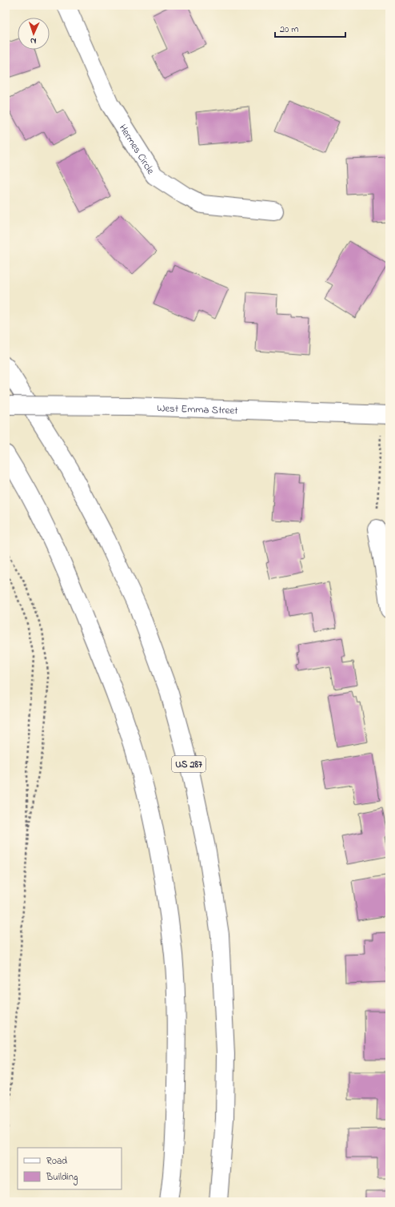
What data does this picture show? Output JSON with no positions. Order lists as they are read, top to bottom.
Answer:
{
  "streets": {
    "main road": ["Hermes Circle", "West Emma Street", "US 287"]
  },
  "legend": ["Road", "Building"],
  "scale_bar": "20 m",
  "north": "bottom"
}
